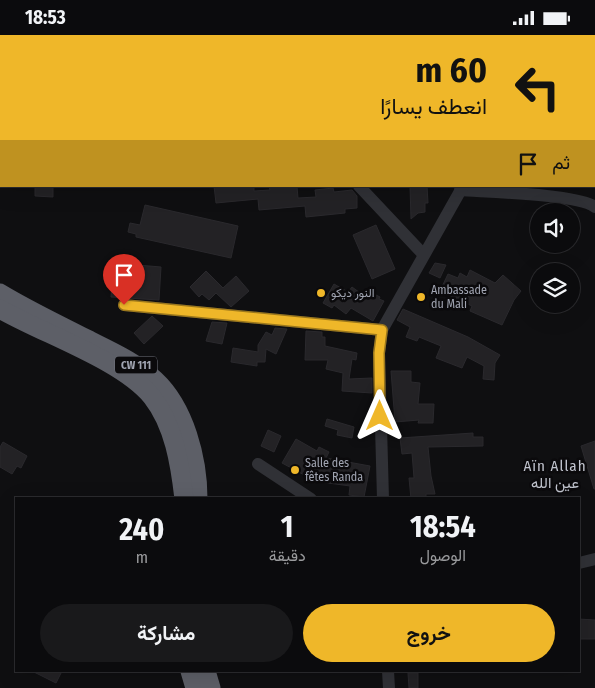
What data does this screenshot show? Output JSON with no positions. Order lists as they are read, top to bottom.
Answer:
{
  "streets": {
    "highway": ["CW 111"]
  },
  "districts": ["Aïn Allah عين الله"],
  "places": ["النور ديكو", "Ambassade du Mali", "Salle des fêtes Randa"],
  "page": {
    "status": "18:53",
    "turn": ["60 m", "انعطف يسارًا"],
    "then": "ثم",
    "eta": [
      "18:54",
      "الوصول",
      "1",
      "دقيقة",
      "240",
      "m"
    ],
    "buttons": ["خروج", "مشاركة"]
  }
}
